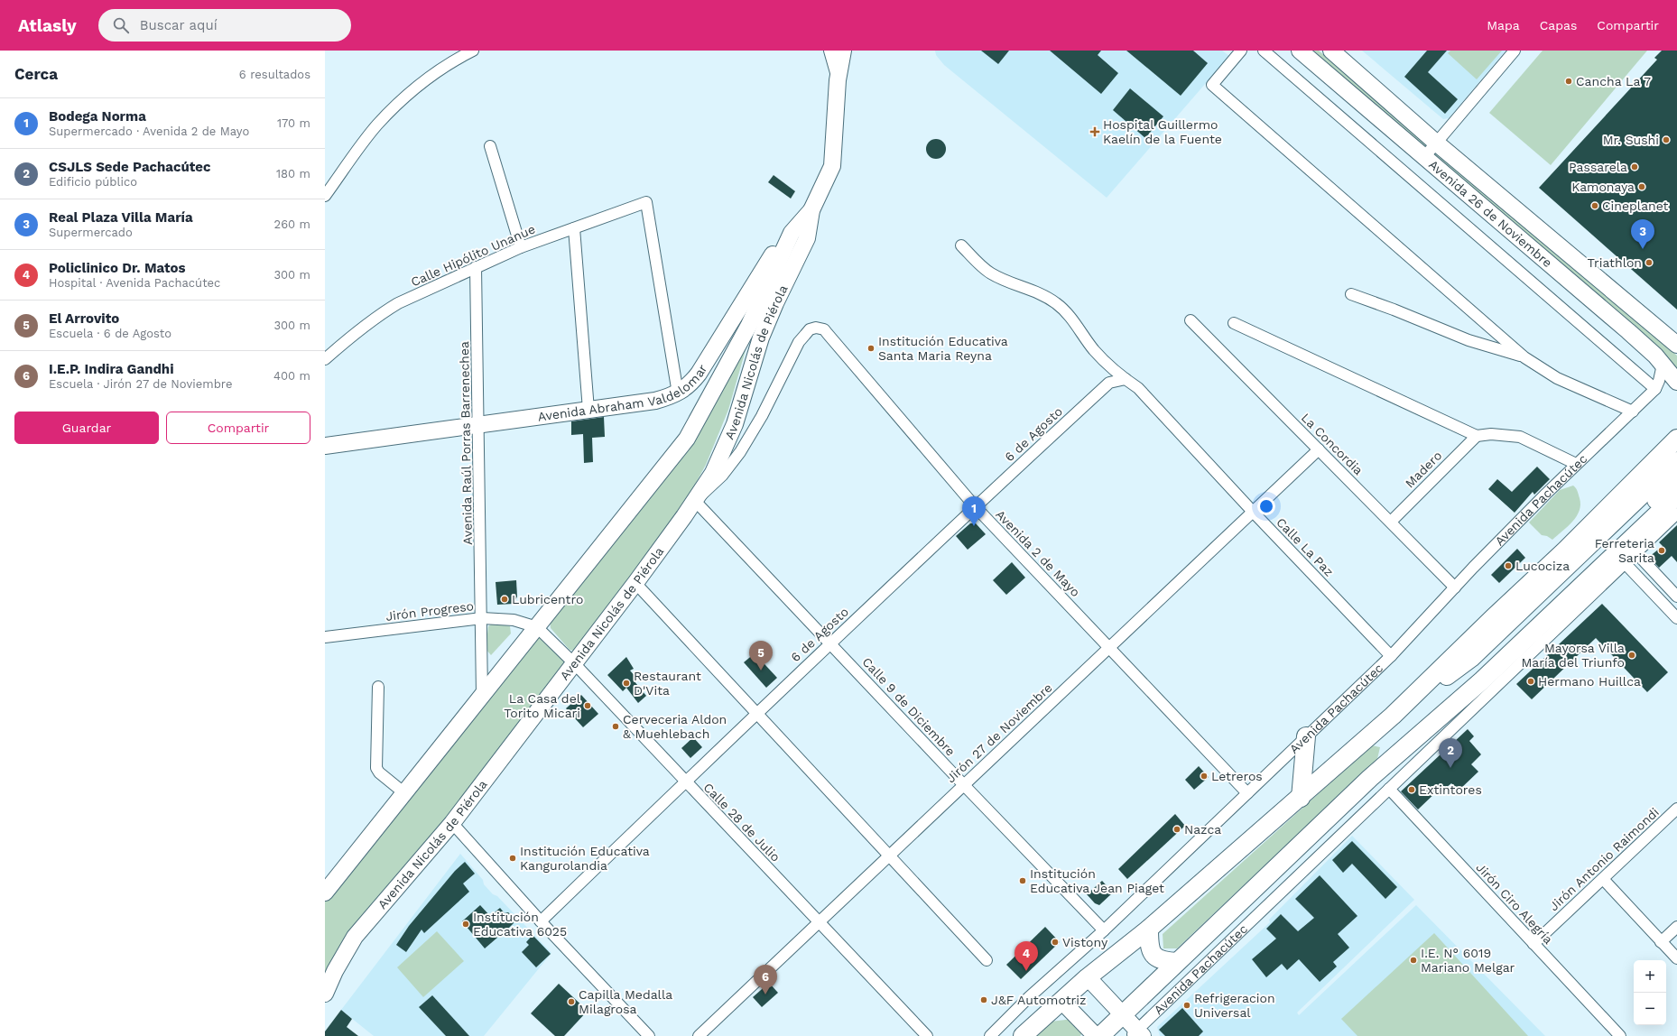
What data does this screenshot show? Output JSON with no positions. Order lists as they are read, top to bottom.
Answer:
{
  "streets": {
    "main road": [
      "Avenida 26 de Noviembre",
      "Avenida Nicolás de Piérola",
      "Avenida Abraham Valdelomar",
      "Avenida Pachacútec"
    ],
    "street": [
      "Calle Hipólito Unanue",
      "6 de Agosto",
      "Avenida Raúl Porras Barrenechea",
      "La Concordia",
      "Madero",
      "Calle La Paz",
      "Avenida 2 de Mayo",
      "Jirón Progreso",
      "Calle 9 de Diciembre",
      "Jirón 27 de Noviembre",
      "Calle 28 de Julio",
      "Jirón Antonio Raimondi",
      "Jirón Ciro Alegría"
    ]
  },
  "crossings": [
    ["Avenida 26 de Noviembre", "Avenida Pachacútec"],
    ["Calle Hipólito Unanue", "Avenida Abraham Valdelomar"],
    ["Calle Hipólito Unanue", "Avenida Raúl Porras Barrenechea"],
    ["Avenida Nicolás de Piérola", "Avenida Abraham Valdelomar"],
    ["Avenida Nicolás de Piérola", "Avenida Raúl Porras Barrenechea"],
    ["Avenida Nicolás de Piérola", "Avenida 2 de Mayo"],
    ["Avenida Nicolás de Piérola", "Jirón Progreso"],
    ["Avenida Nicolás de Piérola", "Calle 9 de Diciembre"],
    ["Avenida Nicolás de Piérola", "Calle 28 de Julio"],
    ["Avenida Abraham Valdelomar", "Avenida Raúl Porras Barrenechea"],
    ["6 de Agosto", "Calle La Paz"],
    ["6 de Agosto", "Avenida 2 de Mayo"],
    ["6 de Agosto", "Calle 9 de Diciembre"],
    ["6 de Agosto", "Calle 28 de Julio"],
    ["Avenida Raúl Porras Barrenechea", "Jirón Progreso"],
    ["La Concordia", "Madero"],
    ["La Concordia", "Avenida Pachacútec"],
    ["La Concordia", "Jirón 27 de Noviembre"],
    ["Avenida Pachacútec", "Calle La Paz"],
    ["Avenida Pachacútec", "Avenida 2 de Mayo"],
    ["Avenida Pachacútec", "Calle 9 de Diciembre"],
    ["Avenida Pachacútec", "Jirón Ciro Alegría"],
    ["Calle La Paz", "Jirón 27 de Noviembre"],
    ["Avenida 2 de Mayo", "Calle 9 de Diciembre"],
    ["Avenida 2 de Mayo", "Jirón 27 de Noviembre"],
    ["Jirón Progreso", "Calle 28 de Julio"],
    ["Calle 9 de Diciembre", "Jirón 27 de Noviembre"],
    ["Jirón 27 de Noviembre", "Calle 28 de Julio"],
    ["Jirón Antonio Raimondi", "Jirón Ciro Alegría"]
  ],
  "places": {
    "other": [
      "Cancha La 7",
      "Mr. Sushi",
      "Passarela",
      "Kamonaya",
      "Cineplanet",
      "Triathlon",
      "Institución Educativa Santa Maria Reyna",
      "Ferreteria Sarita",
      "Lucociza",
      "Lubricentro",
      "Mayorsa Villa María del Triunfo",
      "Hermano Huillca",
      "Restaurant D'Vita",
      "La Casa del Torito Micari",
      "Cerveceria Aldon & Muehlebach",
      "Letreros",
      "Extintores",
      "Nazca",
      "Institución Educativa Kangurolandia",
      "Institución Educativa Jean Piaget",
      "Institución Educativa 6025",
      "Vistony",
      "I.E. N° 6019 Mariano Melgar",
      "J&F Automotriz",
      "Capilla Medalla Milagrosa",
      "Refrigeracion Universal"
    ],
    "health": ["Hospital Guillermo Kaelín de la Fuente"]
  },
  "page": {
    "header": "Atlasly",
    "search": "Buscar aquí",
    "nav": ["Mapa", "Capas", "Compartir"],
    "heading": ["Cerca", "6 resultados"],
    "list": [
      {
        "mark": "1",
        "name": "Bodega Norma",
        "note": "Supermercado · Avenida 2 de Mayo",
        "value": "170 m"
      },
      {
        "mark": "2",
        "name": "CSJLS Sede Pachacútec",
        "note": "Edificio público",
        "value": "180 m"
      },
      {
        "mark": "3",
        "name": "Real Plaza Villa María",
        "note": "Supermercado",
        "value": "260 m"
      },
      {
        "mark": "4",
        "name": "Policlinico Dr. Matos",
        "note": "Hospital · Avenida Pachacútec",
        "value": "300 m"
      },
      {
        "mark": "5",
        "name": "El Arrovito",
        "note": "Escuela · 6 de Agosto",
        "value": "300 m"
      },
      {
        "mark": "6",
        "name": "I.E.P. Indira Gandhi",
        "note": "Escuela · Jirón 27 de Noviembre",
        "value": "400 m"
      }
    ],
    "pins": [
      "3",
      "1",
      "5",
      "2",
      "4",
      "6"
    ],
    "buttons": ["Guardar", "Compartir"],
    "map_buttons": ["+", "−"]
  }
}
